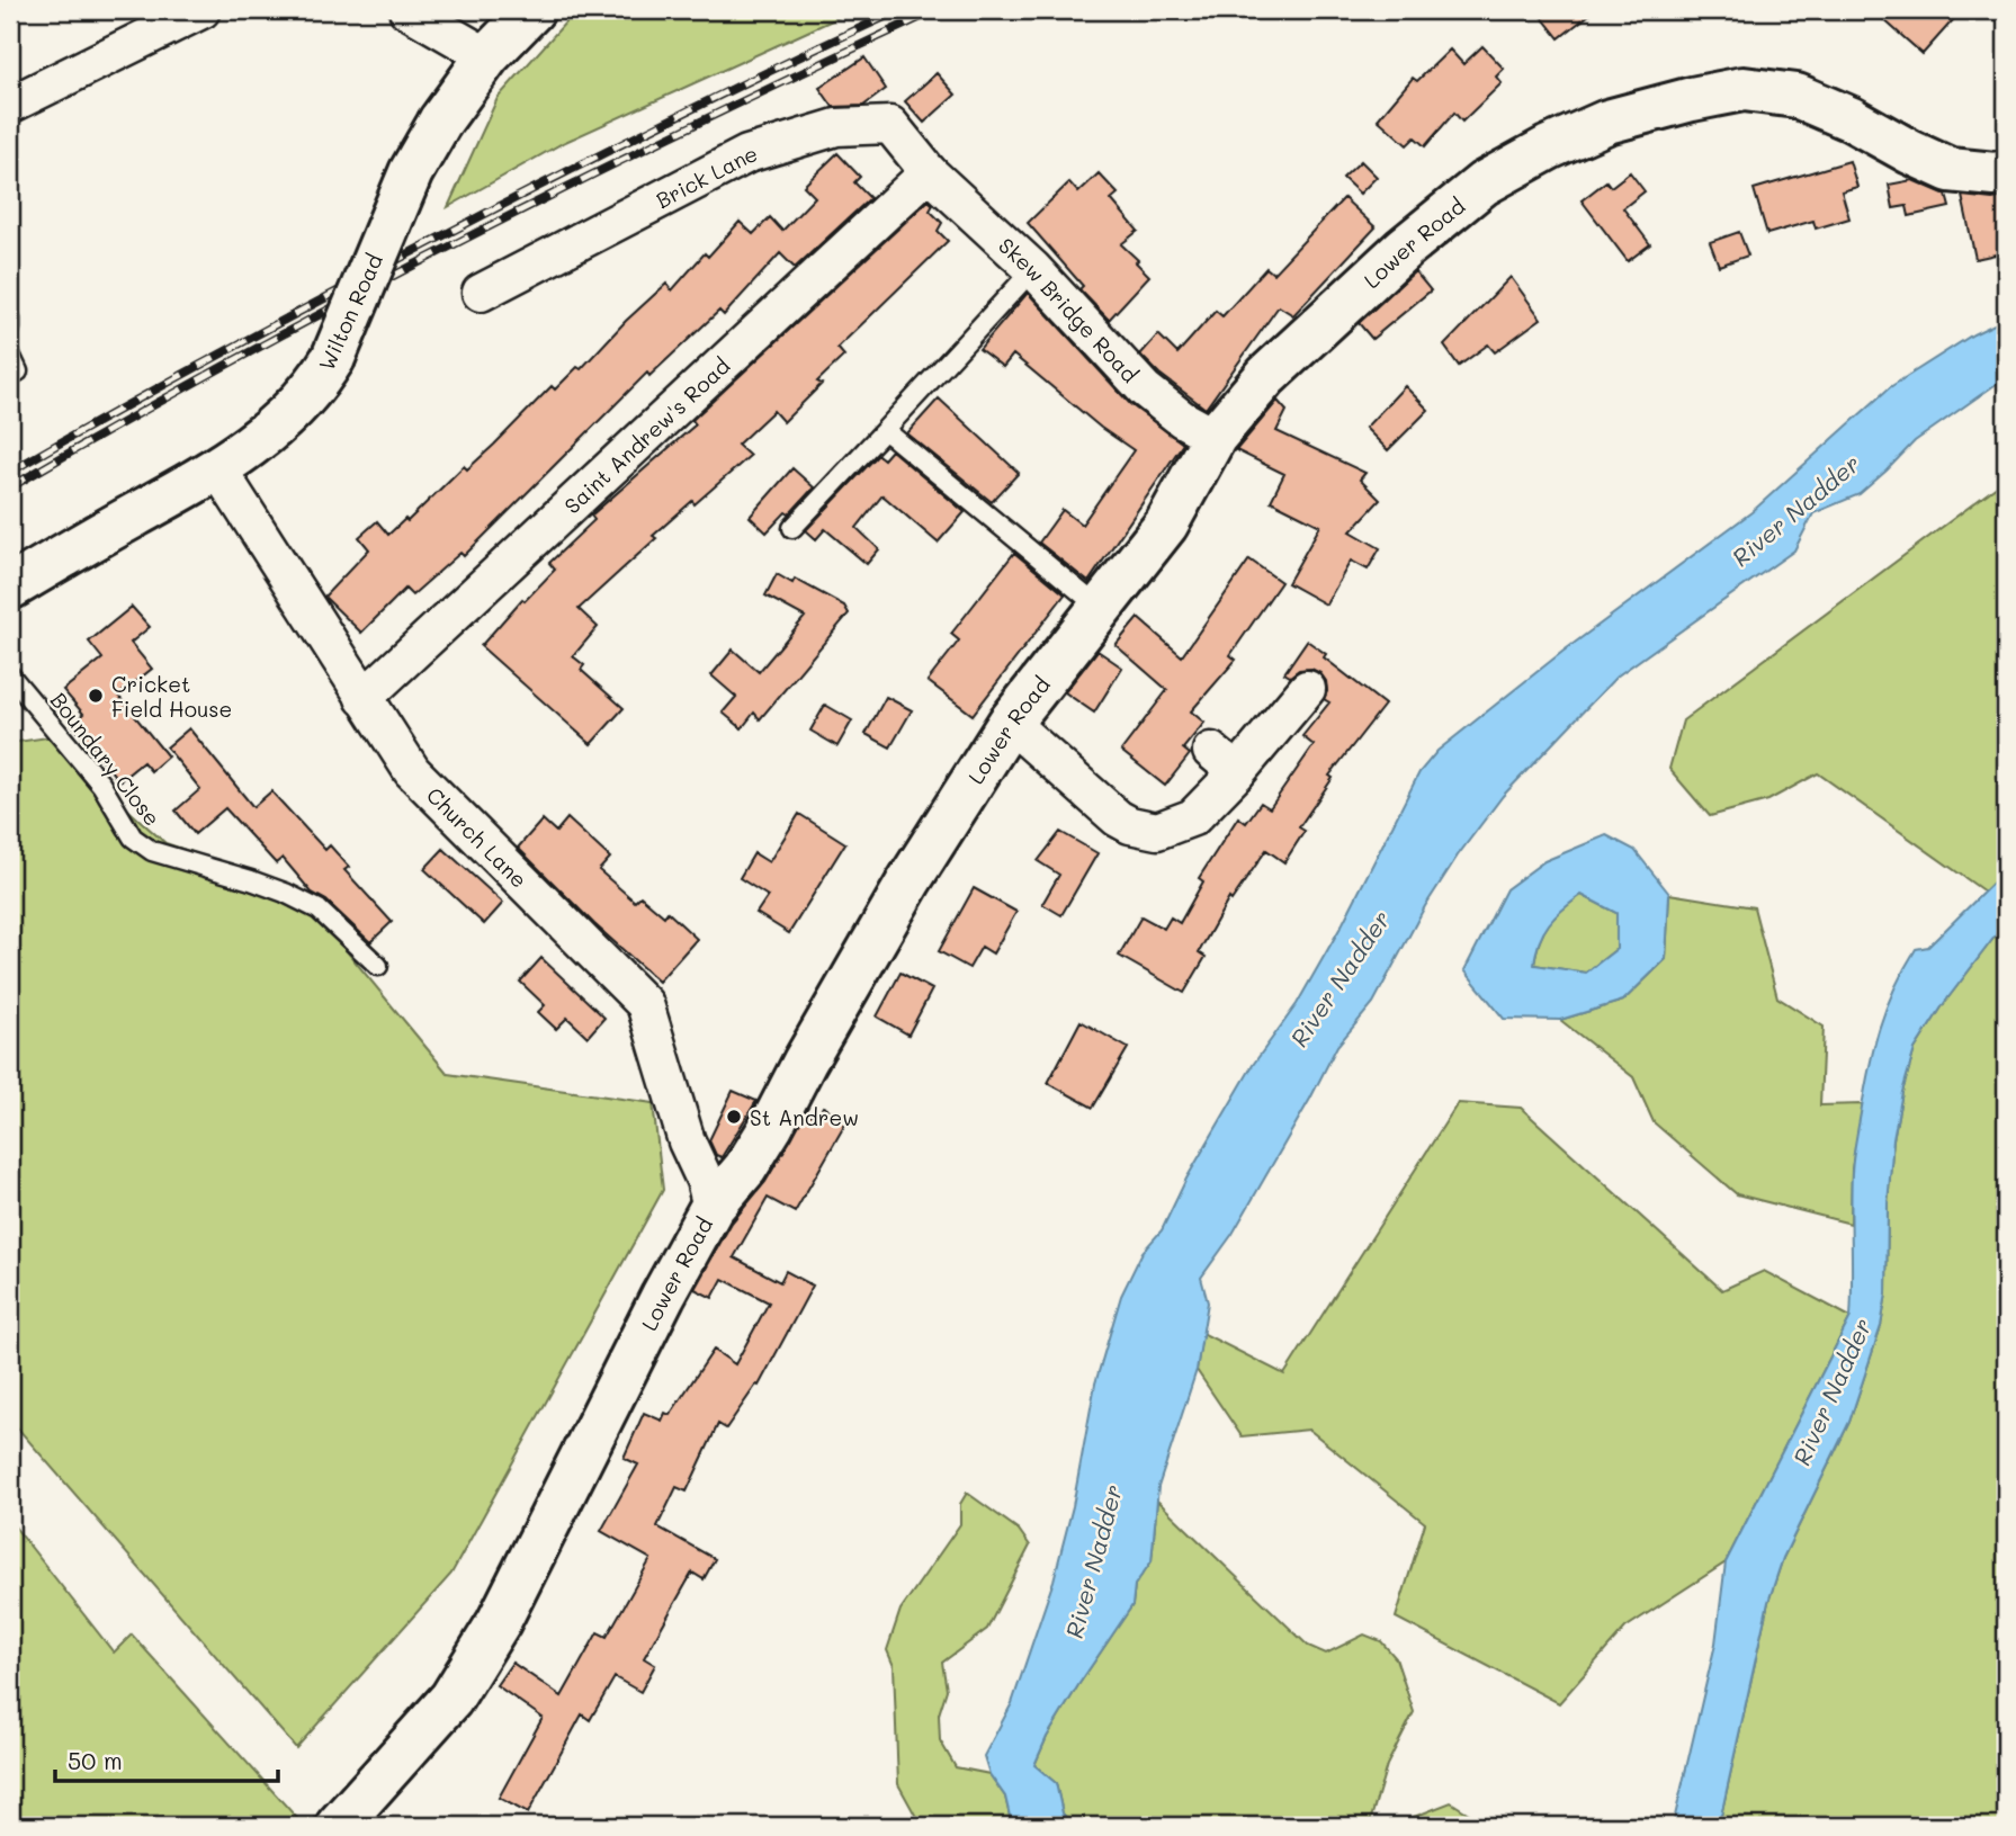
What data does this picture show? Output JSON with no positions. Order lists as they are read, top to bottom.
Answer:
{
  "streets": {
    "main road": ["Lower Road", "Wilton Road"],
    "street": [
      "Brick Lane",
      "Skew Bridge Road",
      "Saint Andrew's Road",
      "Church Lane"
    ],
    "lane": ["Boundary Close"]
  },
  "crossings": [
    ["Brick Lane", "Skew Bridge Road"],
    ["Brick Lane", "Saint Andrew's Road"],
    ["Lower Road", "Skew Bridge Road"],
    ["Lower Road", "Church Lane"],
    ["Skew Bridge Road", "Saint Andrew's Road"],
    ["Wilton Road", "Church Lane"],
    ["Saint Andrew's Road", "Church Lane"]
  ],
  "water": ["River Nadder"],
  "places": ["Cricket Field House", "St Andrew"],
  "scale_bar": "50 m"
}
